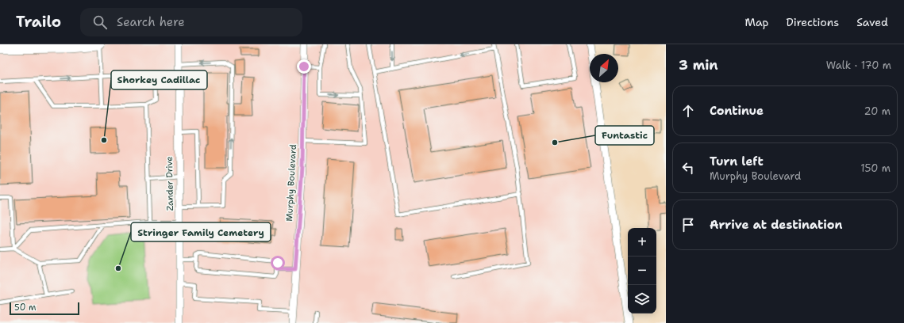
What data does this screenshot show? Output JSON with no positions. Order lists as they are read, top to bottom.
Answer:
{
  "streets": {
    "street": ["Murphy Boulevard", "Zander Drive"]
  },
  "places": ["Shorkey Cadillac", "Funtastic", "Stringer Family Cemetery"],
  "scale_bar": "50 m",
  "north": "top right",
  "page": {
    "header": "Trailo",
    "search": "Search here",
    "nav": ["Map", "Directions", "Saved"],
    "heading": ["3 min", "Walk · 170 m"],
    "list": [
      ["Continue", "20 m"],
      ["Turn left", "Murphy Boulevard", "150 m"],
      "Arrive at destination"
    ],
    "map_buttons": ["+", "−"],
    "scale": "50 m"
  }
}
